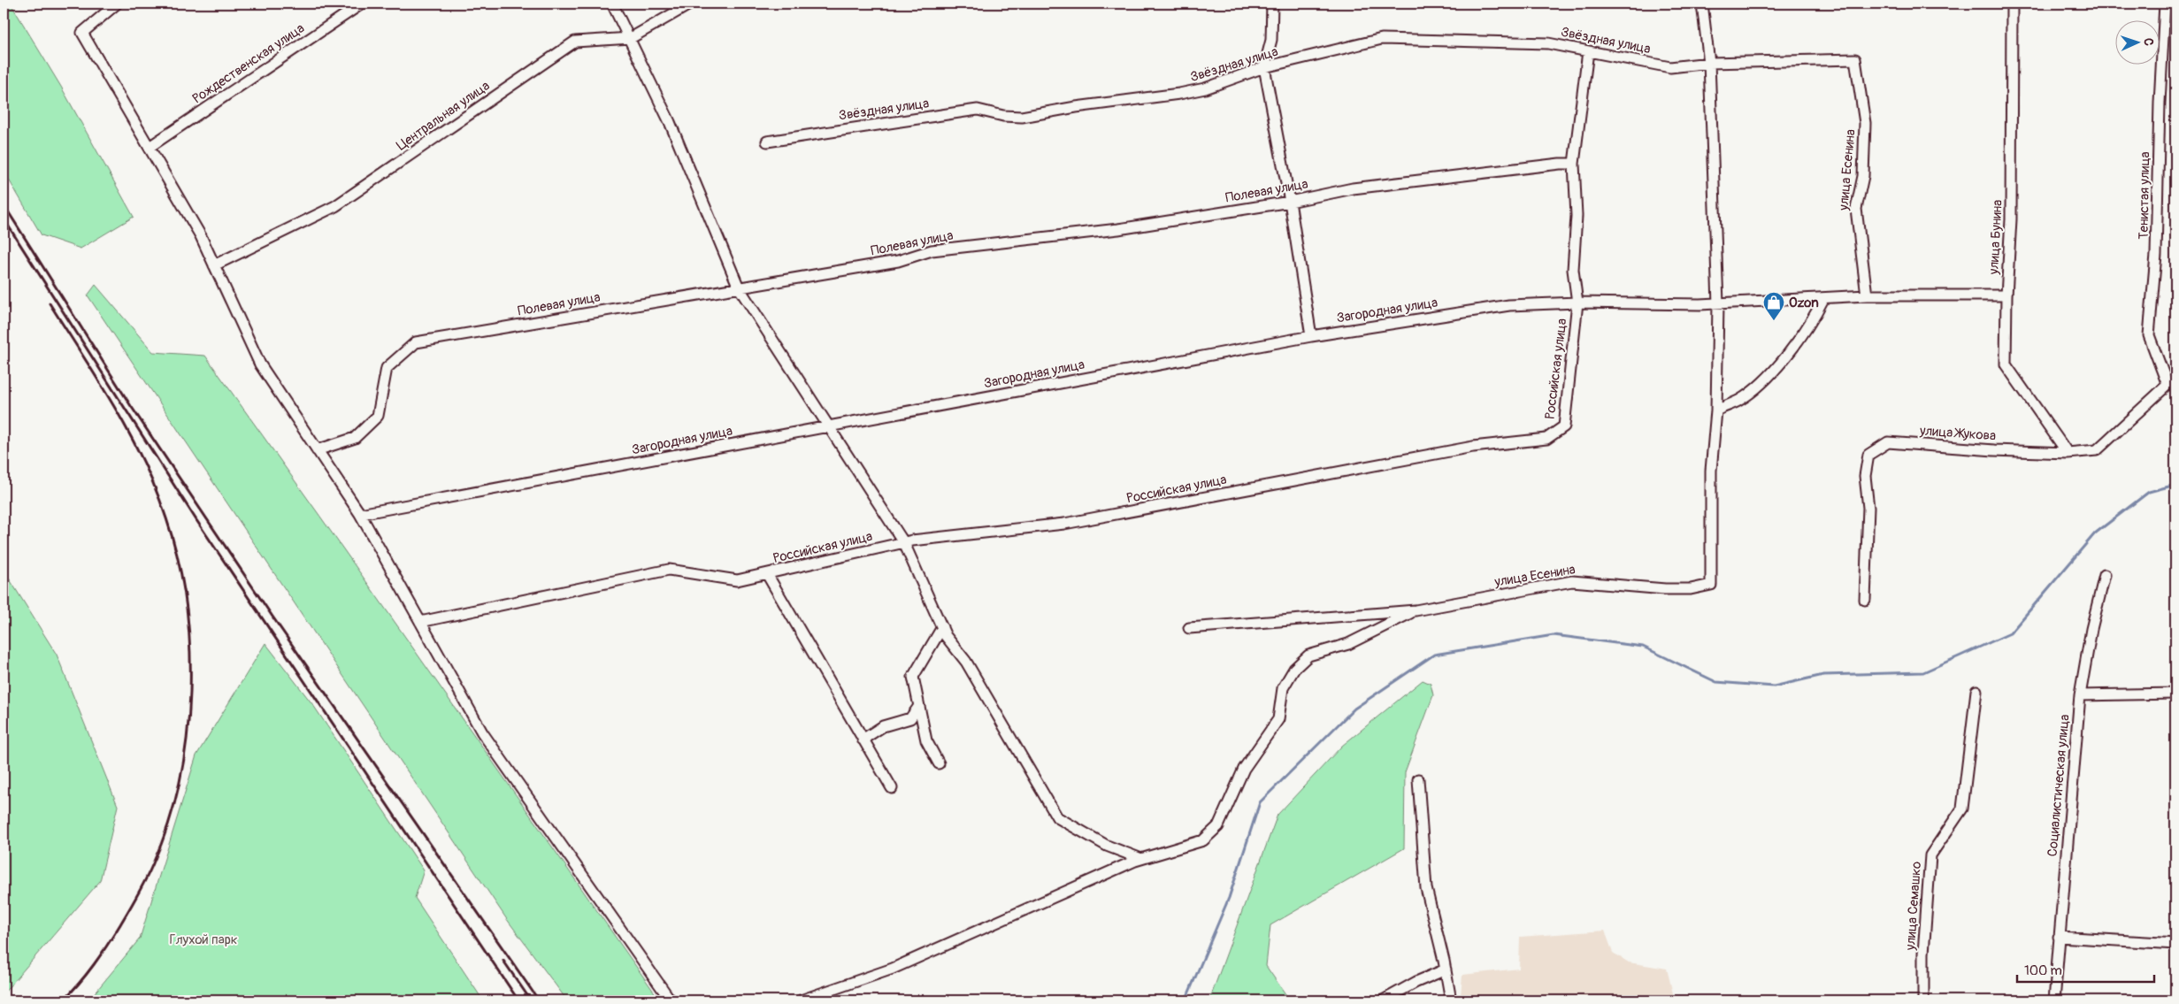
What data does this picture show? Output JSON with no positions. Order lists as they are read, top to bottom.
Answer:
{
  "streets": {
    "street": [
      "Звёздная улица",
      "Рождественская улица",
      "Центральная улица",
      "улица Есенина",
      "Полевая улица",
      "Тенистая улица",
      "улица Бунина",
      "Загородная улица",
      "Российская улица",
      "улица Жукова",
      "Социалистическая улица",
      "улица Семашко"
    ]
  },
  "crossings": [
    ["Звёздная улица", "улица Есенина"],
    ["Звёздная улица", "Российская улица"],
    ["улица Есенина", "Загородная улица"],
    ["Полевая улица", "Российская улица"],
    ["Тенистая улица", "улица Жукова"],
    ["улица Бунина", "улица Жукова"],
    ["Загородная улица", "Российская улица"]
  ],
  "parks": ["Глухой парк"],
  "places": {
    "shop": ["Ozon"]
  },
  "scale_bar": "100 m",
  "north": "right"
}
